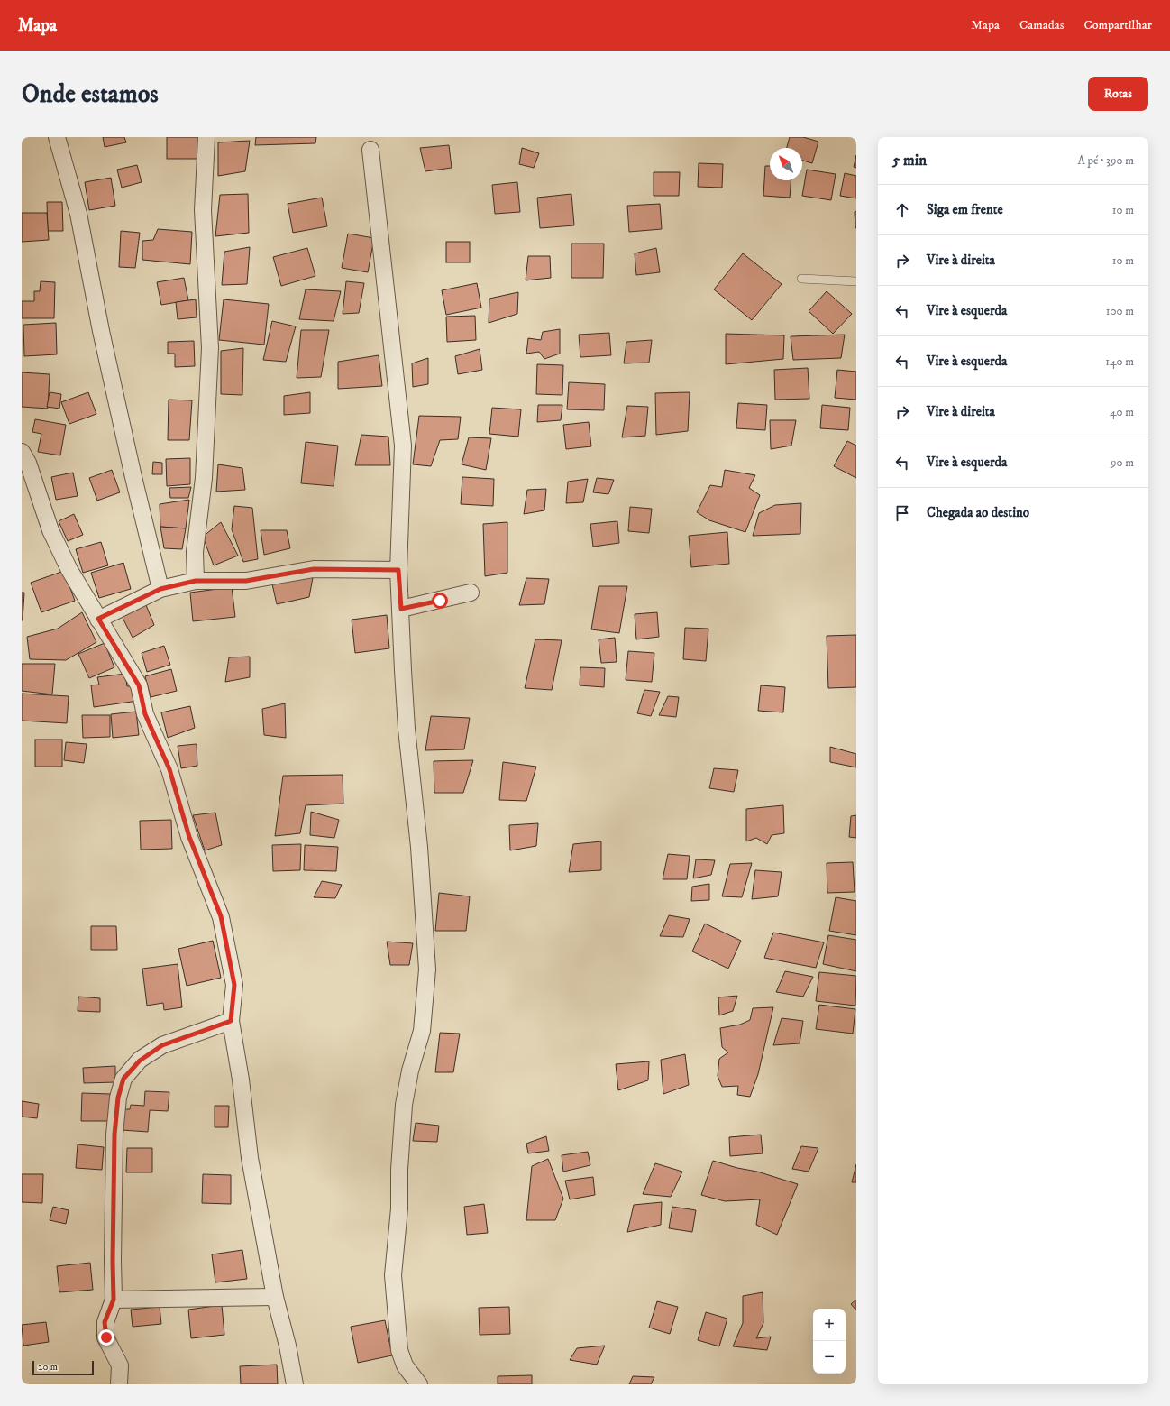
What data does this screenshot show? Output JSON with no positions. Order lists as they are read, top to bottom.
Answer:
{
  "scale_bar": "20 m",
  "north": "top left",
  "page": {
    "header": "Mapa",
    "nav": ["Mapa", "Camadas", "Compartilhar"],
    "buttons": "Rotas",
    "title": "Onde estamos",
    "heading": ["5 min", "A pé · 390 m"],
    "list": [
      ["Siga em frente", "10 m"],
      ["Vire à direita", "10 m"],
      ["Vire à esquerda", "100 m"],
      ["Vire à esquerda", "140 m"],
      ["Vire à direita", "40 m"],
      ["Vire à esquerda", "90 m"],
      "Chegada ao destino"
    ],
    "map_buttons": ["+", "−"],
    "scale": "20 m"
  }
}
